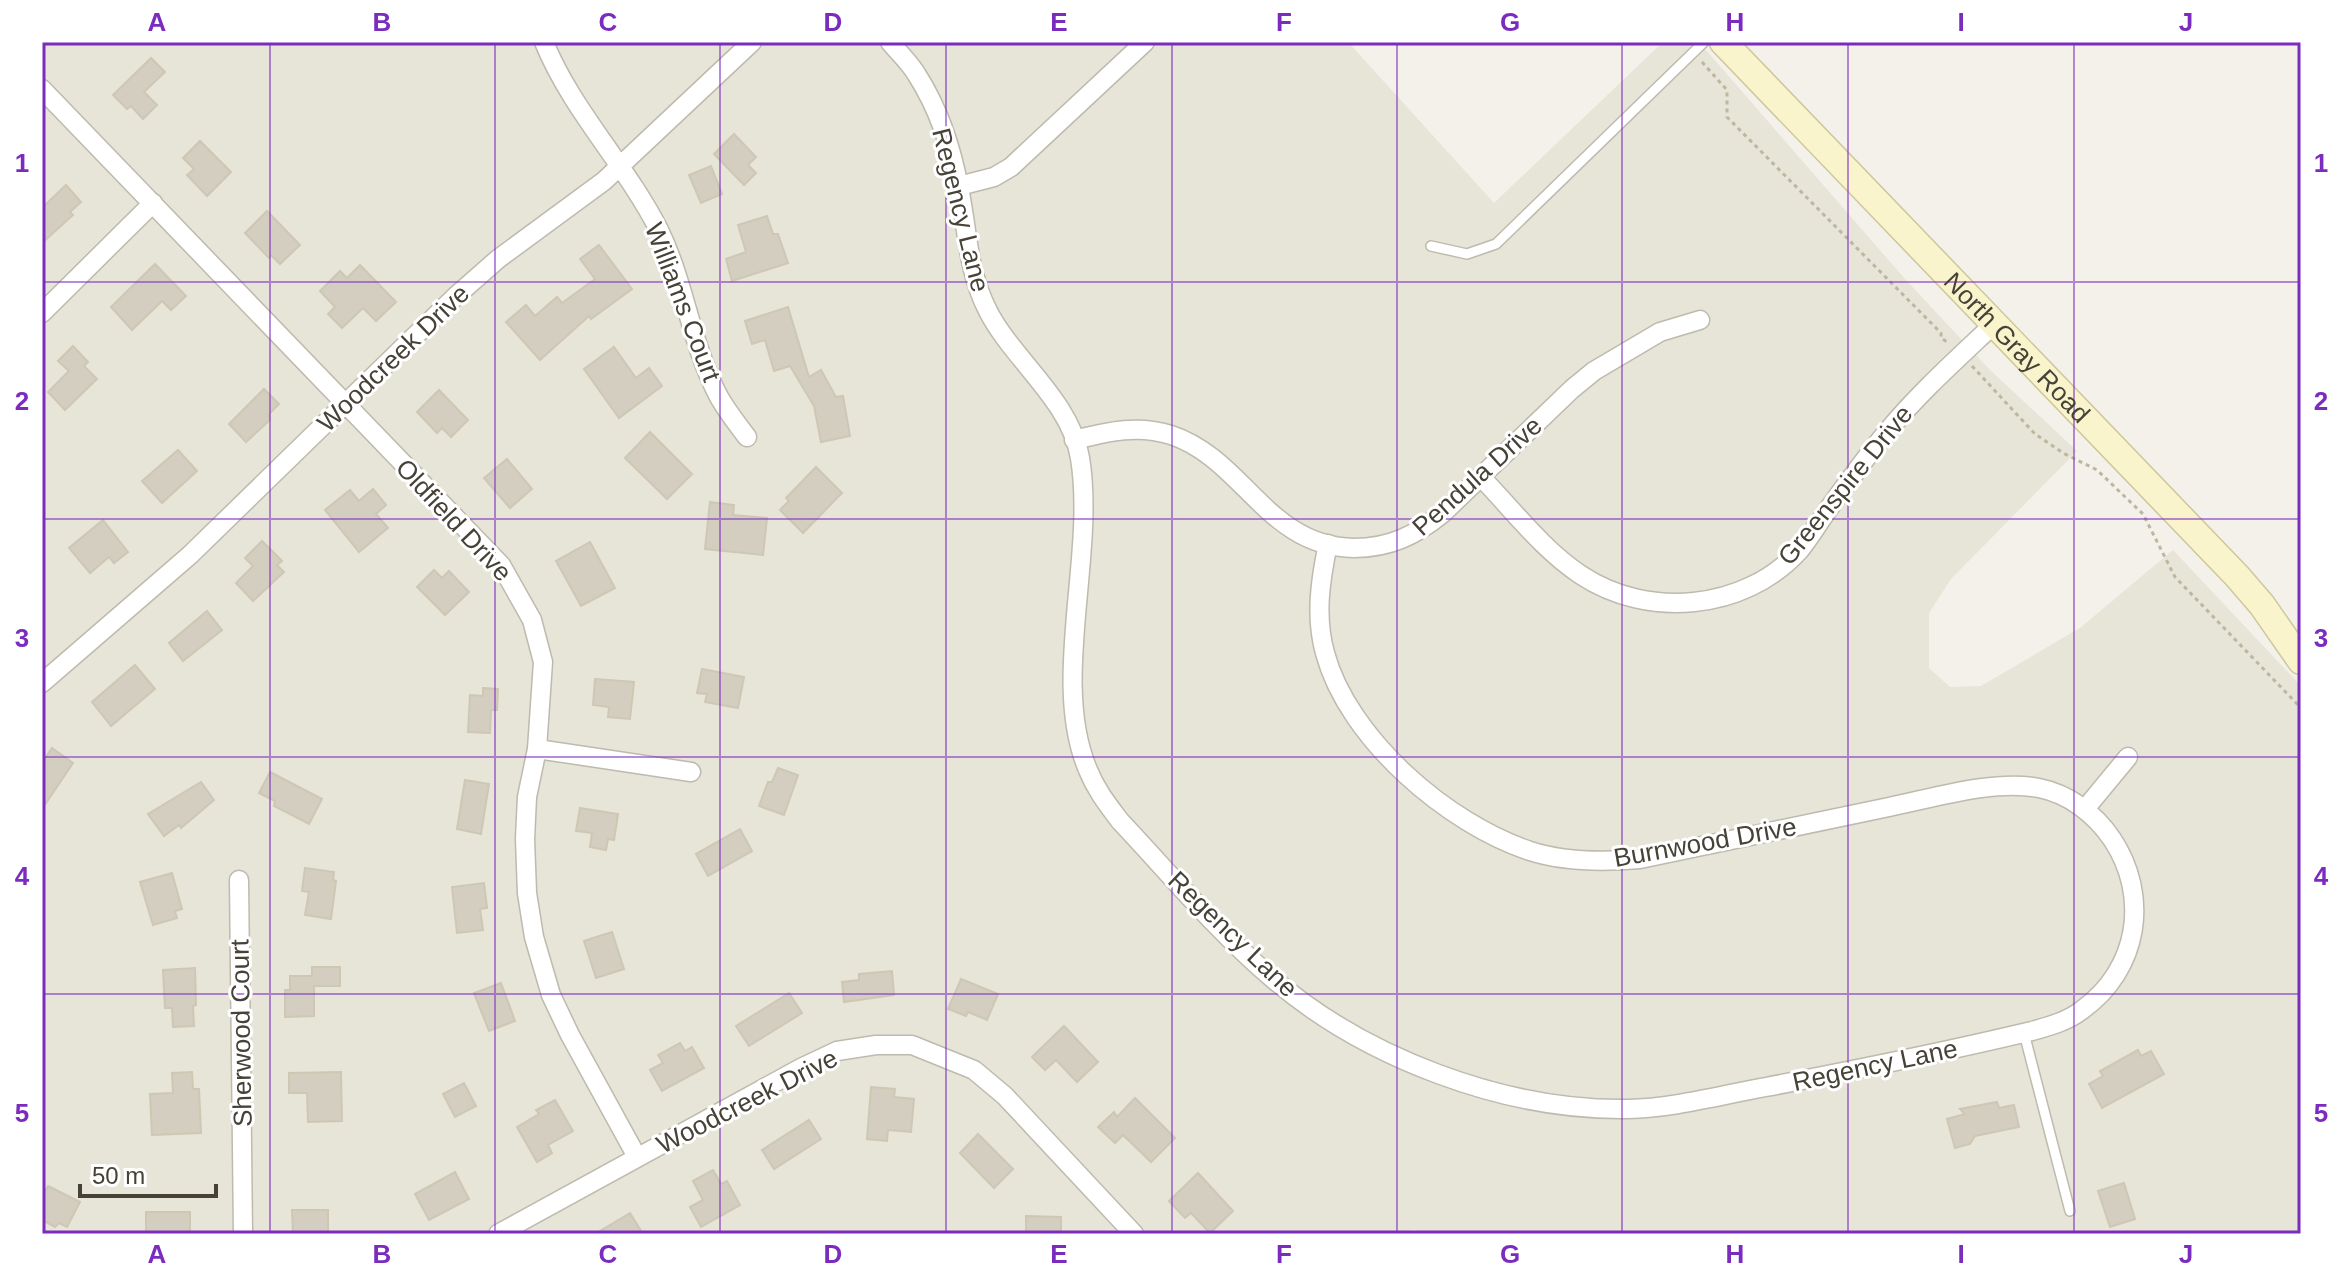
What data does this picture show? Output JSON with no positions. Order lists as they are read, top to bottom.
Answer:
{
  "streets": {
    "street": [
      "Regency Lane",
      "Williams Court",
      "North Gray Road",
      "Woodcreek Drive",
      "Pendula Drive",
      "Greenspire Drive",
      "Oldfield Drive",
      "Burnwood Drive",
      "Sherwood Court"
    ]
  },
  "crossings": [
    ["Regency Lane", "Pendula Drive"],
    ["Regency Lane", "Burnwood Drive"],
    ["Williams Court", "Woodcreek Drive"],
    ["North Gray Road", "Greenspire Drive"],
    ["Woodcreek Drive", "Oldfield Drive"],
    ["Pendula Drive", "Greenspire Drive"],
    ["Pendula Drive", "Burnwood Drive"]
  ],
  "scale_bar": "50 m",
  "grid": {
    "columns": [
      "A",
      "B",
      "C",
      "D",
      "E",
      "F",
      "G",
      "H",
      "I",
      "J"
    ],
    "rows": [
      "1",
      "2",
      "3",
      "4",
      "5"
    ]
  }
}
